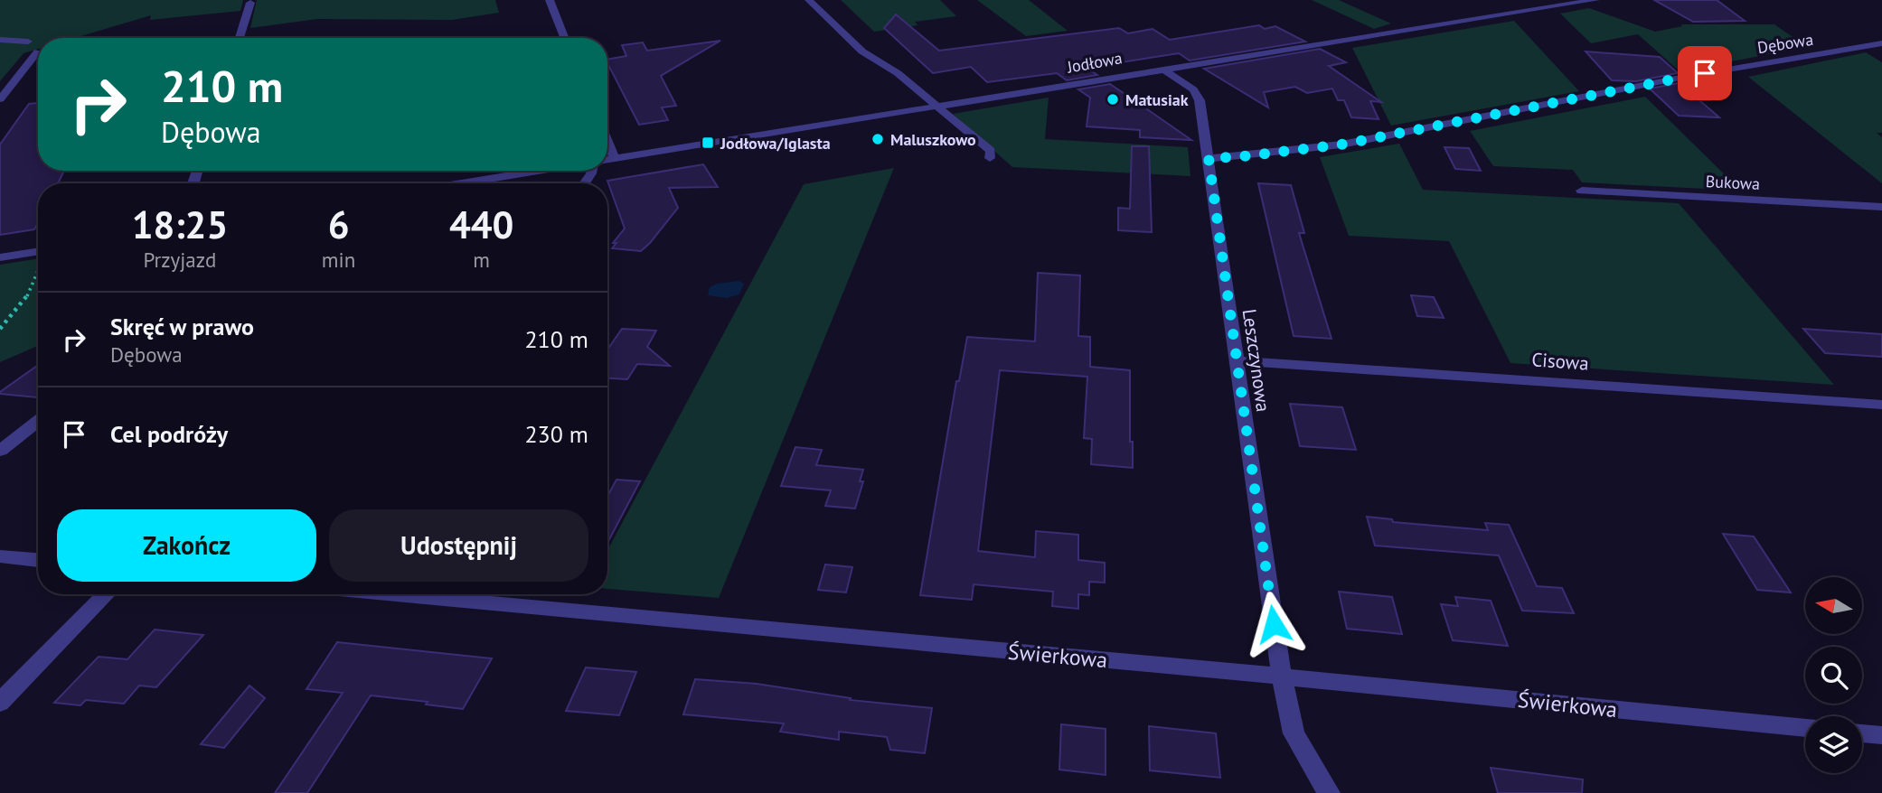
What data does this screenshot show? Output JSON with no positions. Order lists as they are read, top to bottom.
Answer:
{
  "streets": {
    "street": [
      "Dębowa",
      "Jodłowa",
      "Bukowa",
      "Leszczynowa",
      "Cisowa",
      "Świerkowa"
    ]
  },
  "crossings": [
    ["Dębowa", "Leszczynowa"],
    ["Jodłowa", "Leszczynowa"],
    ["Leszczynowa", "Cisowa"],
    ["Leszczynowa", "Świerkowa"]
  ],
  "places": {
    "other": ["Matusiak", "Maluszkowo"],
    "transit": ["Jodłowa/Iglasta"]
  },
  "north": "left",
  "page": {
    "turn": ["210 m", "Dębowa"],
    "eta": [
      "18:25",
      "Przyjazd",
      "6",
      "min",
      "440",
      "m"
    ],
    "list": [
      {
        "name": "Skręć w prawo",
        "note": "Dębowa",
        "value": "210 m"
      },
      {
        "name": "Cel podróży",
        "value": "230 m"
      }
    ],
    "buttons": ["Zakończ", "Udostępnij"]
  }
}
